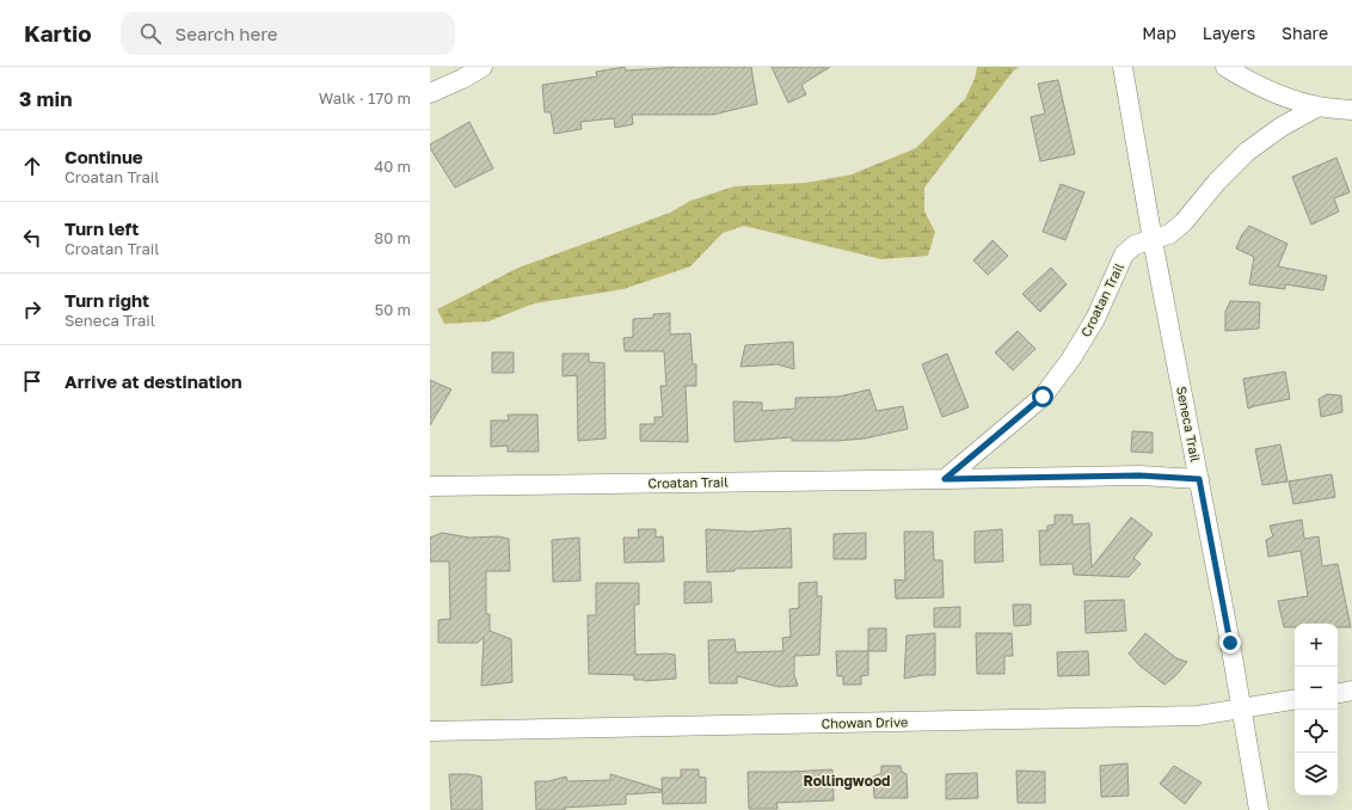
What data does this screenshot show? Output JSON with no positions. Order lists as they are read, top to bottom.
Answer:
{
  "streets": {
    "street": ["Croatan Trail", "Seneca Trail", "Chowan Drive"]
  },
  "crossings": [
    ["Croatan Trail", "Seneca Trail"],
    ["Seneca Trail", "Chowan Drive"]
  ],
  "districts": ["Rollingwood"],
  "page": {
    "header": "Kartio",
    "search": "Search here",
    "nav": ["Map", "Layers", "Share"],
    "heading": ["3 min", "Walk · 170 m"],
    "list": [
      ["Continue", "Croatan Trail", "40 m"],
      ["Turn left", "Croatan Trail", "80 m"],
      ["Turn right", "Seneca Trail", "50 m"],
      "Arrive at destination"
    ],
    "map_buttons": ["+", "−"]
  }
}
